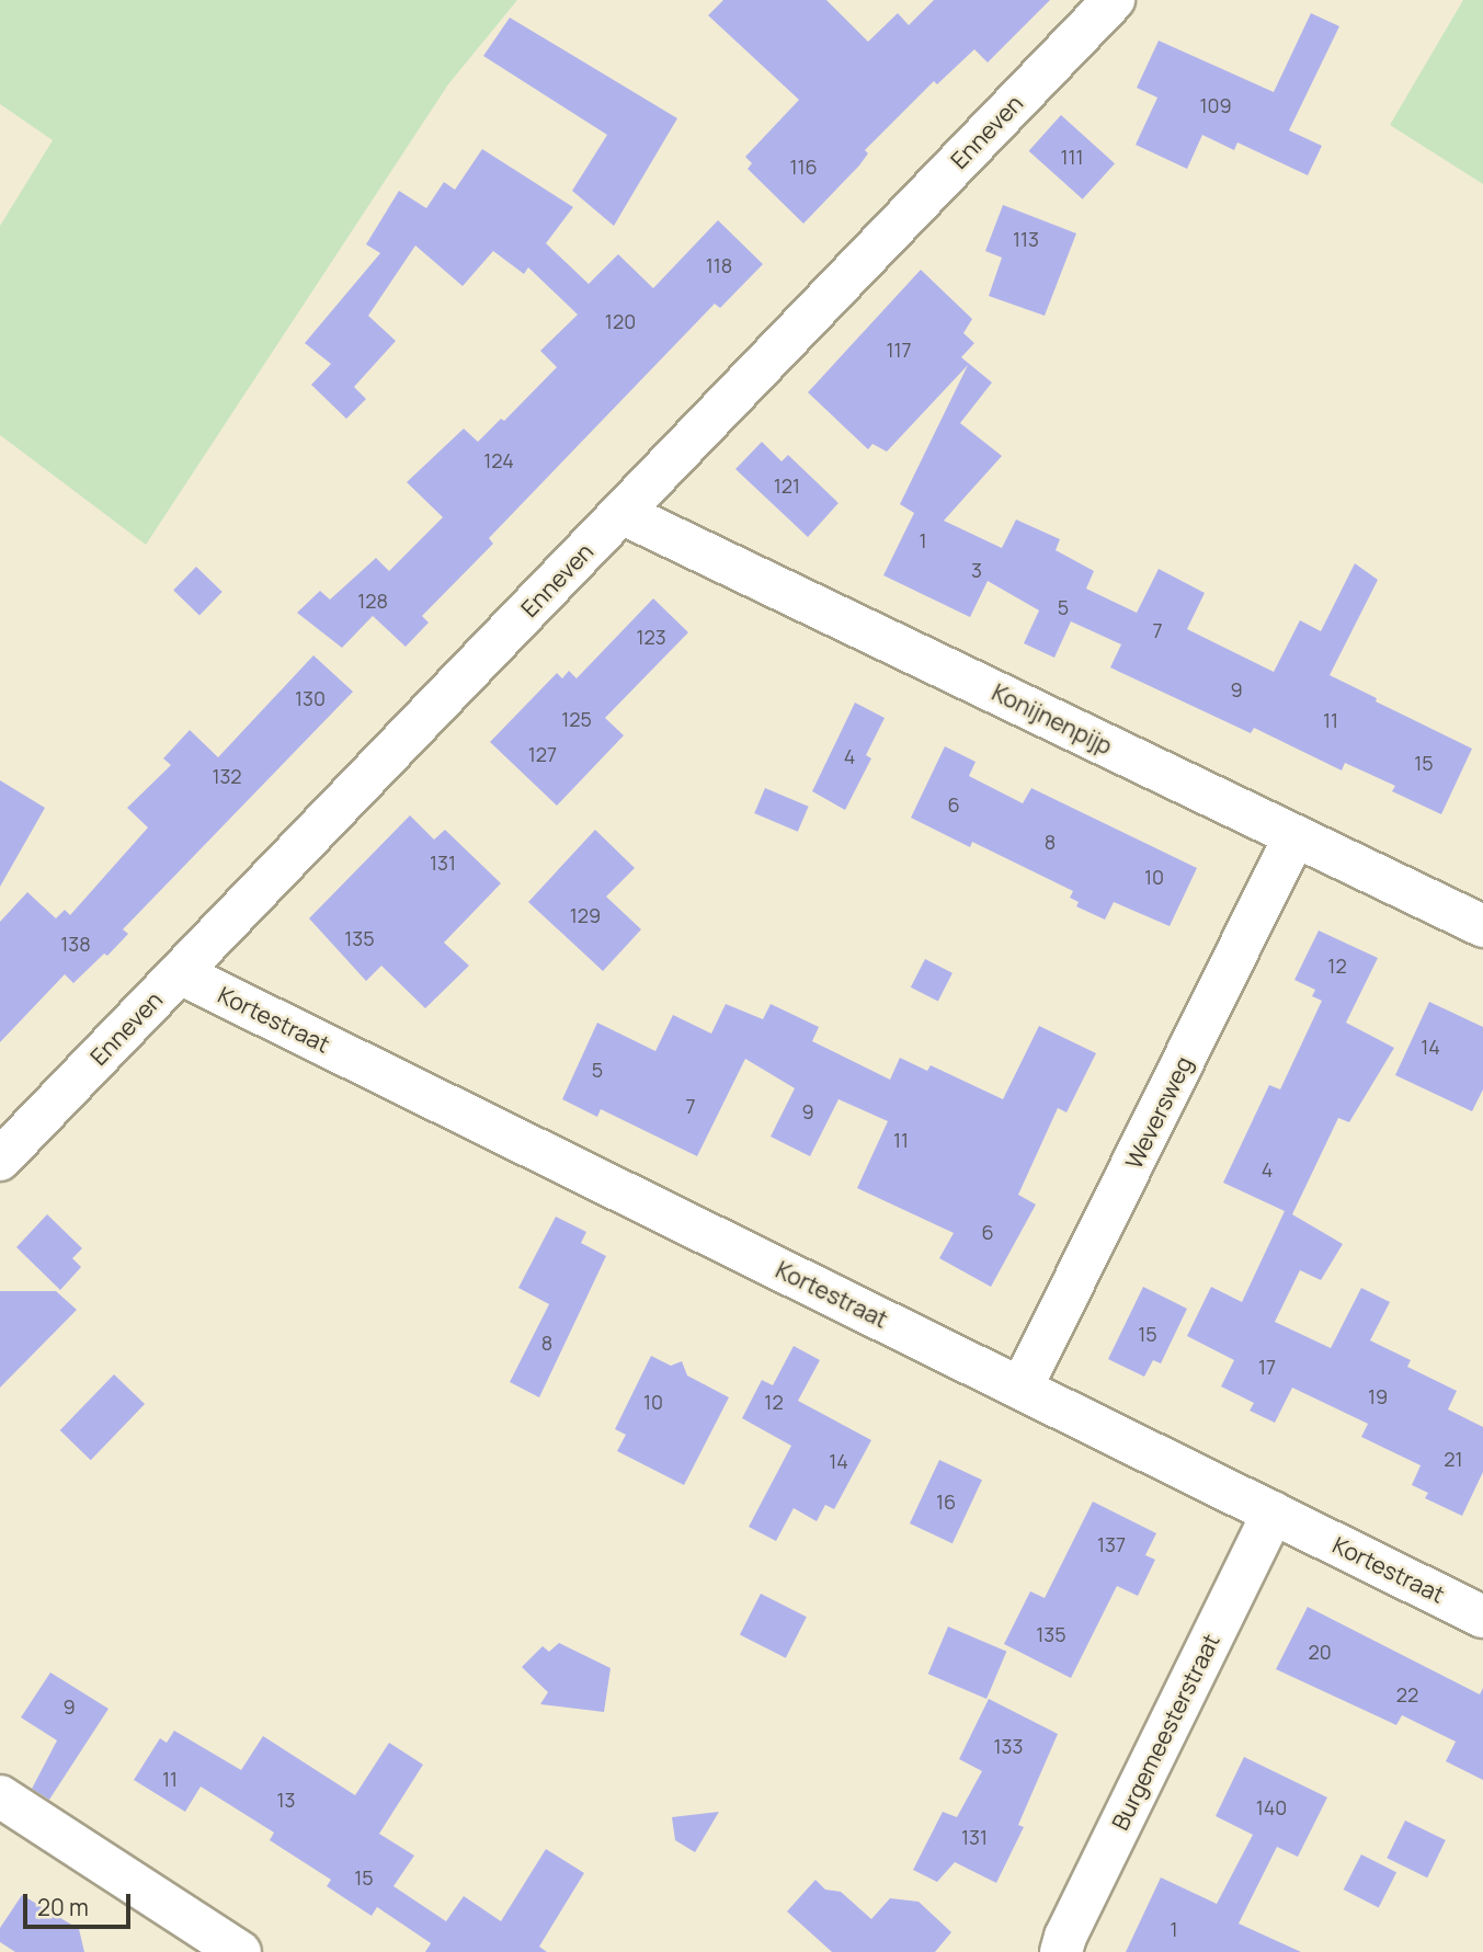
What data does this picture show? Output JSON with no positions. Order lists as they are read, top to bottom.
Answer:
{
  "streets": {
    "street": [
      "Enneven",
      "Konijnenpijp",
      "Kortestraat",
      "Weversweg",
      "Burgemeesterstraat"
    ]
  },
  "crossings": [
    ["Enneven", "Konijnenpijp"],
    ["Enneven", "Kortestraat"],
    ["Konijnenpijp", "Weversweg"],
    ["Kortestraat", "Weversweg"],
    ["Kortestraat", "Burgemeesterstraat"]
  ],
  "house_numbers": [
    "109",
    "111",
    "116",
    "113",
    "118",
    "120",
    "117",
    "124",
    "121",
    "1",
    "3",
    "128",
    "5",
    "7",
    "123",
    "9",
    "130",
    "125",
    "11",
    "127",
    "4",
    "15",
    "132",
    "6",
    "8",
    "131",
    "10",
    "129",
    "135",
    "138",
    "12",
    "14",
    "5",
    "7",
    "9",
    "11",
    "4",
    "6",
    "15",
    "8",
    "17",
    "19",
    "10",
    "12",
    "21",
    "14",
    "16",
    "137",
    "135",
    "20",
    "22",
    "9",
    "133",
    "11",
    "13",
    "140",
    "131",
    "15",
    "1"
  ],
  "scale_bar": "20 m"
}
